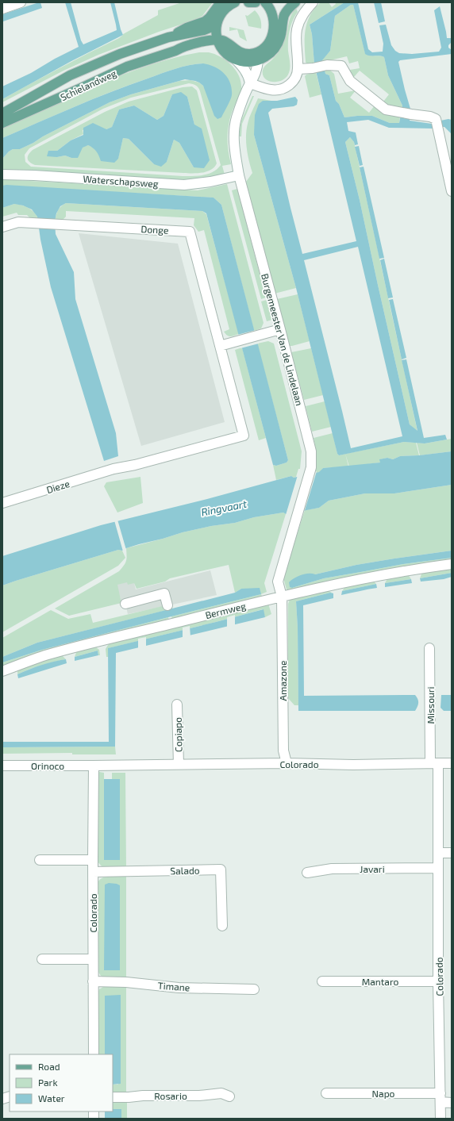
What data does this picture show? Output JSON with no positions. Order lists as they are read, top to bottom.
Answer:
{
  "streets": {
    "main road": ["Schielandweg"],
    "street": [
      "Waterschapsweg",
      "Donge",
      "Burgemeester Van de Lindelaan",
      "Dieze",
      "Bermweg",
      "Amazone",
      "Missouri",
      "Copiapo",
      "Colorado",
      "Orinoco",
      "Javari",
      "Salado",
      "Mantaro",
      "Timane",
      "Napo",
      "Rosario"
    ]
  },
  "crossings": [
    ["Waterschapsweg", "Burgemeester Van de Lindelaan"],
    ["Donge", "Dieze"],
    ["Burgemeester Van de Lindelaan", "Bermweg"],
    ["Burgemeester Van de Lindelaan", "Amazone"],
    ["Bermweg", "Amazone"],
    ["Amazone", "Colorado"],
    ["Missouri", "Colorado"],
    ["Copiapo", "Colorado"],
    ["Colorado", "Orinoco"],
    ["Colorado", "Javari"],
    ["Colorado", "Salado"],
    ["Colorado", "Mantaro"],
    ["Colorado", "Timane"],
    ["Colorado", "Napo"]
  ],
  "water": ["Ringvaart"],
  "legend": ["Road", "Park", "Water"]
}
